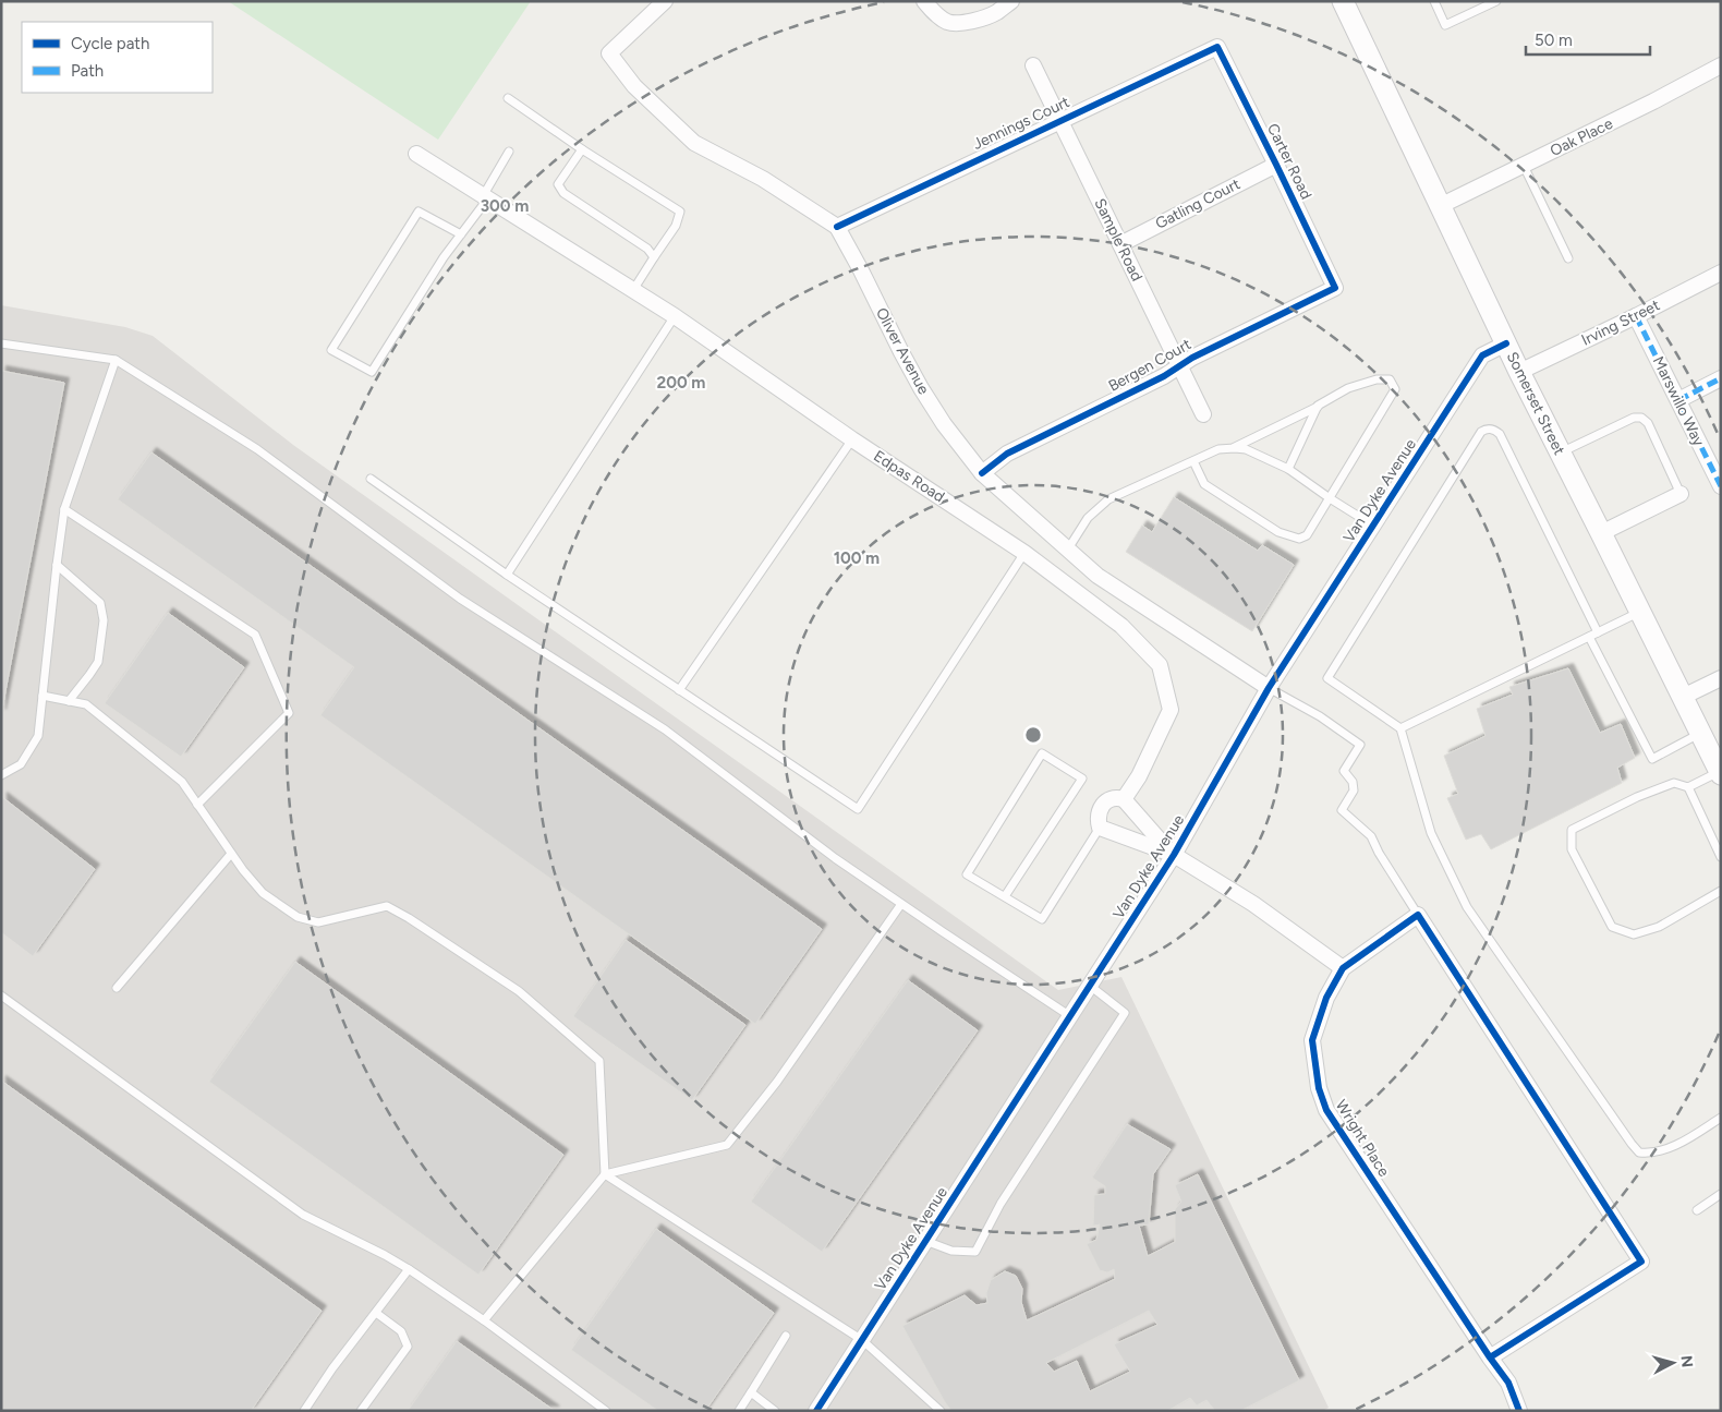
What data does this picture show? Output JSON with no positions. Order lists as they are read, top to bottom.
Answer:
{
  "streets": {
    "main road": ["Somerset Street"],
    "street": [
      "Jennings Court",
      "Oak Place",
      "Carter Road",
      "Gatling Court",
      "Sample Road",
      "Irving Street",
      "Oliver Avenue",
      "Bergen Court",
      "Marswillo Way",
      "Edpas Road",
      "Van Dyke Avenue",
      "Wright Place"
    ]
  },
  "crossings": [
    ["Jennings Court", "Carter Road"],
    ["Jennings Court", "Sample Road"],
    ["Jennings Court", "Oliver Avenue"],
    ["Oak Place", "Somerset Street"],
    ["Carter Road", "Gatling Court"],
    ["Carter Road", "Bergen Court"],
    ["Gatling Court", "Sample Road"],
    ["Sample Road", "Bergen Court"],
    ["Irving Street", "Marswillo Way"],
    ["Irving Street", "Somerset Street"],
    ["Oliver Avenue", "Bergen Court"],
    ["Oliver Avenue", "Van Dyke Avenue"],
    ["Somerset Street", "Van Dyke Avenue"]
  ],
  "legend": ["Cycle path", "Path"],
  "scale_bar": "50 m",
  "north": "right",
  "rings": ["300 m", "200 m", "100 m"]
}
